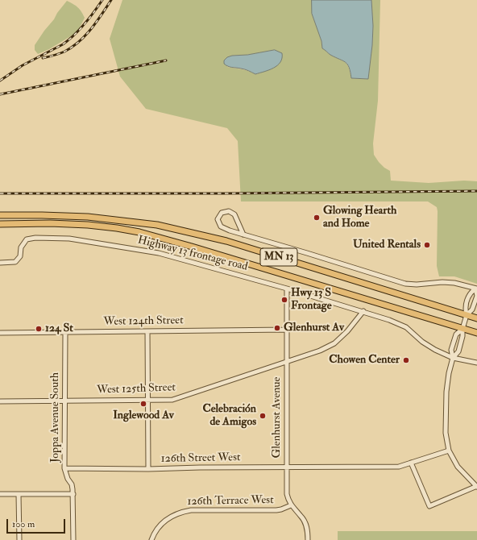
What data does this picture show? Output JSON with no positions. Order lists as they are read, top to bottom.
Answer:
{
  "streets": {
    "highway": ["MN 13"],
    "street": [
      "Highway 13 frontage road",
      "West 124th Street",
      "West 125th Street",
      "Joppa Avenue South",
      "Glenhurst Avenue",
      "126th Street West",
      "126th Terrace West"
    ]
  },
  "crossings": [
    ["Highway 13 frontage road", "Glenhurst Avenue"],
    ["West 124th Street", "Joppa Avenue South"],
    ["West 124th Street", "Glenhurst Avenue"],
    ["West 125th Street", "Joppa Avenue South"],
    ["West 125th Street", "Glenhurst Avenue"],
    ["Joppa Avenue South", "126th Street West"],
    ["Glenhurst Avenue", "126th Street West"],
    ["Glenhurst Avenue", "126th Terrace West"]
  ],
  "places": [
    "Glowing Hearth and Home",
    "United Rentals",
    "Hwy 13 S Frontage",
    "Glenhurst Av",
    "124 St",
    "Chowen Center",
    "Inglewood Av",
    "Celebración de Amigos"
  ],
  "scale_bar": "100 m"
}
